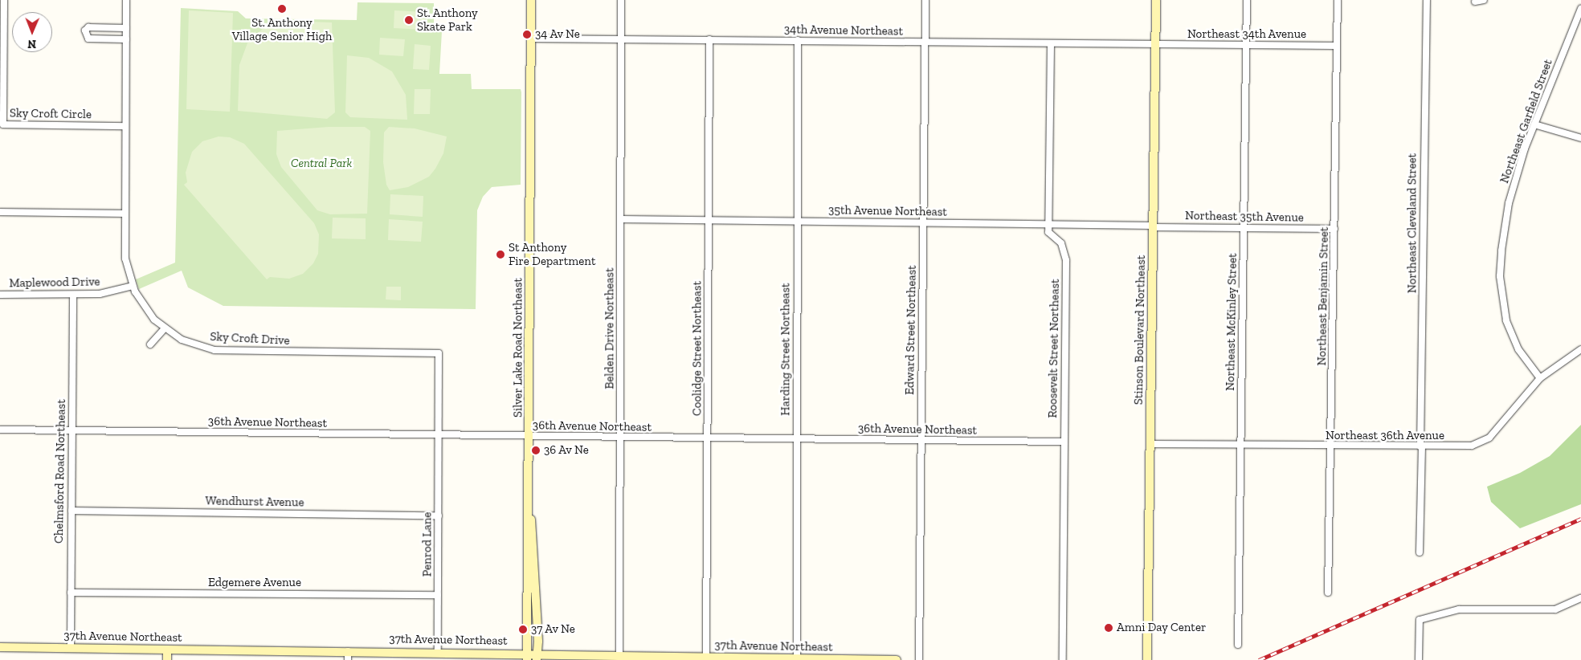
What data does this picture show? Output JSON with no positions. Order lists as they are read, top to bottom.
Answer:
{
  "streets": {
    "main road": ["Stinson Boulevard Northeast", "Silver Lake Road Northeast", "37th Avenue Northeast"],
    "street": [
      "34th Avenue Northeast",
      "Northeast 34th Avenue",
      "Sky Croft Circle",
      "Northeast Garfield Street",
      "35th Avenue Northeast",
      "Northeast 35th Avenue",
      "Northeast Cleveland Street",
      "Maplewood Drive",
      "Northeast Benjamin Street",
      "Northeast McKinley Street",
      "Belden Drive Northeast",
      "Edward Street Northeast",
      "Sky Croft Drive",
      "Coolidge Street Northeast",
      "Roosevelt Street Northeast",
      "Harding Street Northeast",
      "36th Avenue Northeast",
      "Northeast 36th Avenue",
      "Chelmsford Road Northeast",
      "Wendhurst Avenue",
      "Penrod Lane",
      "Edgemere Avenue"
    ]
  },
  "crossings": [
    ["34th Avenue Northeast", "Northeast 34th Avenue"],
    ["34th Avenue Northeast", "Belden Drive Northeast"],
    ["34th Avenue Northeast", "Edward Street Northeast"],
    ["34th Avenue Northeast", "Stinson Boulevard Northeast"],
    ["34th Avenue Northeast", "Silver Lake Road Northeast"],
    ["34th Avenue Northeast", "Coolidge Street Northeast"],
    ["34th Avenue Northeast", "Roosevelt Street Northeast"],
    ["34th Avenue Northeast", "Harding Street Northeast"],
    ["Northeast 34th Avenue", "Northeast Benjamin Street"],
    ["Northeast 34th Avenue", "Northeast McKinley Street"],
    ["Northeast 34th Avenue", "Stinson Boulevard Northeast"],
    ["Sky Croft Circle", "Sky Croft Drive"],
    ["Northeast Garfield Street", "Northeast 36th Avenue"],
    ["35th Avenue Northeast", "Northeast 35th Avenue"],
    ["35th Avenue Northeast", "Belden Drive Northeast"],
    ["35th Avenue Northeast", "Edward Street Northeast"],
    ["35th Avenue Northeast", "Stinson Boulevard Northeast"],
    ["35th Avenue Northeast", "Coolidge Street Northeast"],
    ["35th Avenue Northeast", "Roosevelt Street Northeast"],
    ["35th Avenue Northeast", "Harding Street Northeast"],
    ["Northeast 35th Avenue", "Northeast Benjamin Street"],
    ["Northeast 35th Avenue", "Northeast McKinley Street"],
    ["Northeast 35th Avenue", "Stinson Boulevard Northeast"],
    ["Northeast Cleveland Street", "Northeast 36th Avenue"],
    ["Maplewood Drive", "Sky Croft Drive"],
    ["Maplewood Drive", "Chelmsford Road Northeast"],
    ["Northeast Benjamin Street", "Northeast 36th Avenue"],
    ["Northeast McKinley Street", "Northeast 36th Avenue"],
    ["Belden Drive Northeast", "36th Avenue Northeast"],
    ["Belden Drive Northeast", "37th Avenue Northeast"],
    ["Edward Street Northeast", "36th Avenue Northeast"],
    ["Stinson Boulevard Northeast", "Northeast 36th Avenue"],
    ["Sky Croft Drive", "36th Avenue Northeast"],
    ["Sky Croft Drive", "Penrod Lane"],
    ["Silver Lake Road Northeast", "36th Avenue Northeast"],
    ["Silver Lake Road Northeast", "37th Avenue Northeast"],
    ["Coolidge Street Northeast", "36th Avenue Northeast"],
    ["Coolidge Street Northeast", "37th Avenue Northeast"],
    ["Roosevelt Street Northeast", "36th Avenue Northeast"],
    ["Harding Street Northeast", "36th Avenue Northeast"],
    ["Harding Street Northeast", "37th Avenue Northeast"],
    ["36th Avenue Northeast", "Chelmsford Road Northeast"],
    ["36th Avenue Northeast", "Penrod Lane"],
    ["Chelmsford Road Northeast", "Wendhurst Avenue"],
    ["Chelmsford Road Northeast", "Edgemere Avenue"],
    ["Chelmsford Road Northeast", "37th Avenue Northeast"],
    ["Wendhurst Avenue", "Penrod Lane"],
    ["Penrod Lane", "Edgemere Avenue"],
    ["Penrod Lane", "37th Avenue Northeast"]
  ],
  "parks": ["Central Park"],
  "places": [
    "St. Anthony Village Senior High",
    "St. Anthony Skate Park",
    "34 Av Ne",
    "St Anthony Fire Department",
    "36 Av Ne",
    "Amni Day Center",
    "37 Av Ne"
  ],
  "north": "bottom"
}
